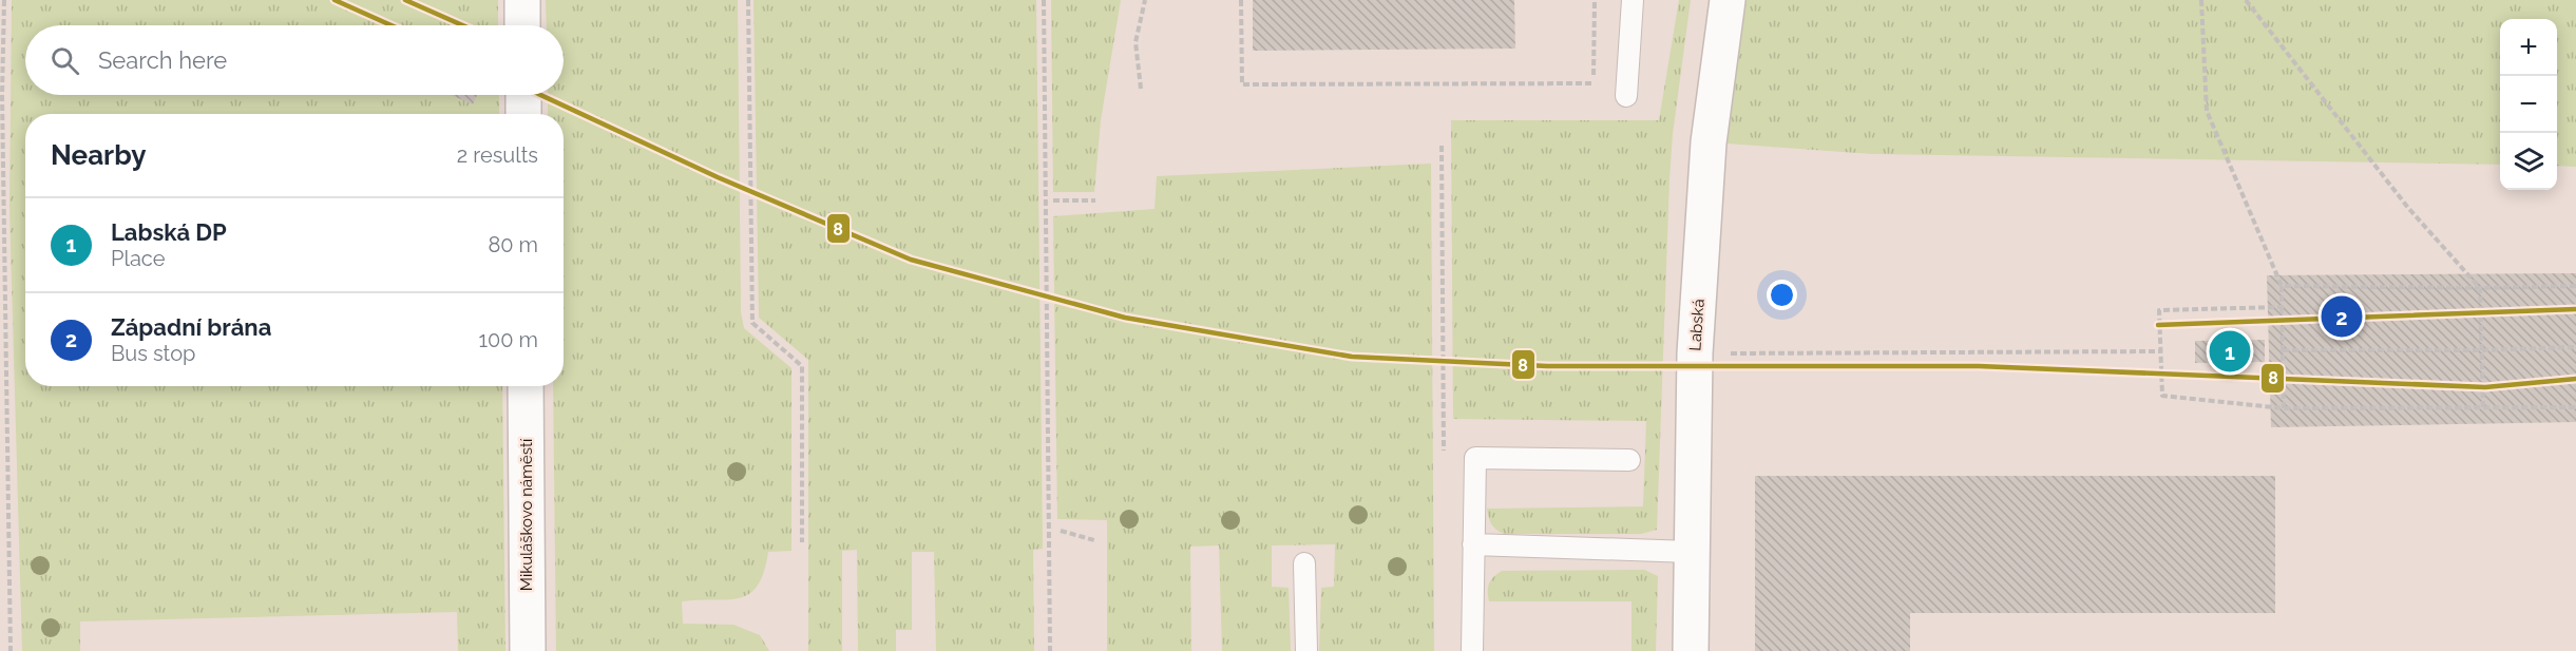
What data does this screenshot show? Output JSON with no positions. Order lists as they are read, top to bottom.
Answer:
{
  "streets": {
    "street": ["Labská", "Mikuláškovo náměstí"]
  },
  "lines": ["transit line 8"],
  "page": {
    "map_buttons": ["+", "−"],
    "search": "Search here",
    "heading": ["Nearby", "2 results"],
    "list": [
      {
        "mark": "1",
        "name": "Labská DP",
        "note": "Place",
        "value": "80 m"
      },
      {
        "mark": "2",
        "name": "Západní brána",
        "note": "Bus stop",
        "value": "100 m"
      }
    ],
    "pins": ["2", "1"]
  }
}
